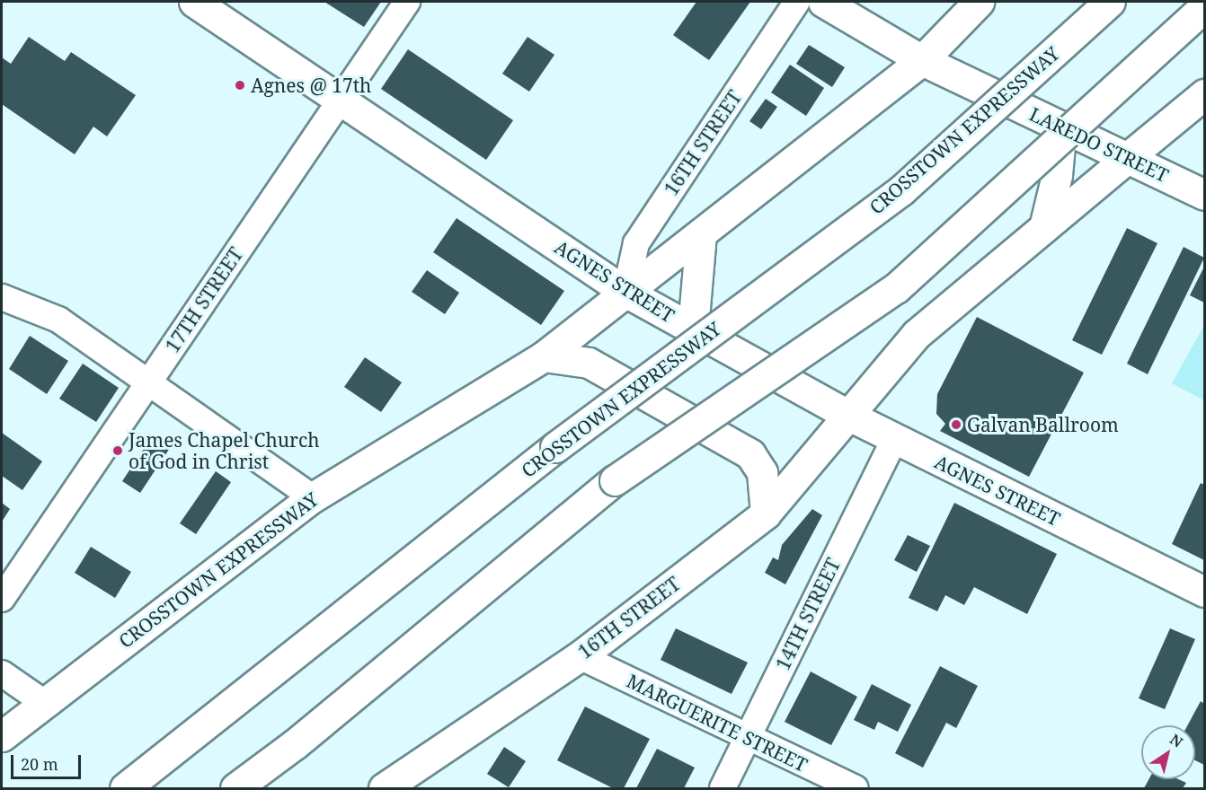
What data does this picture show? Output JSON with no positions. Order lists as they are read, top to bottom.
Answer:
{
  "streets": {
    "main road": [
      "CROSSTOWN EXPRESSWAY",
      "16TH STREET",
      "LAREDO STREET",
      "AGNES STREET"
    ],
    "street": ["17TH STREET", "14TH STREET", "MARGUERITE STREET"]
  },
  "crossings": [
    ["CROSSTOWN EXPRESSWAY", "16TH STREET"],
    ["CROSSTOWN EXPRESSWAY", "LAREDO STREET"],
    ["CROSSTOWN EXPRESSWAY", "AGNES STREET"],
    ["16TH STREET", "AGNES STREET"],
    ["16TH STREET", "MARGUERITE STREET"],
    ["AGNES STREET", "17TH STREET"],
    ["AGNES STREET", "14TH STREET"],
    ["14TH STREET", "MARGUERITE STREET"]
  ],
  "places": ["Agnes @ 17th", "Galvan Ballroom", "James Chapel Church of God in Christ"],
  "scale_bar": "20 m",
  "north": "top right"
}
